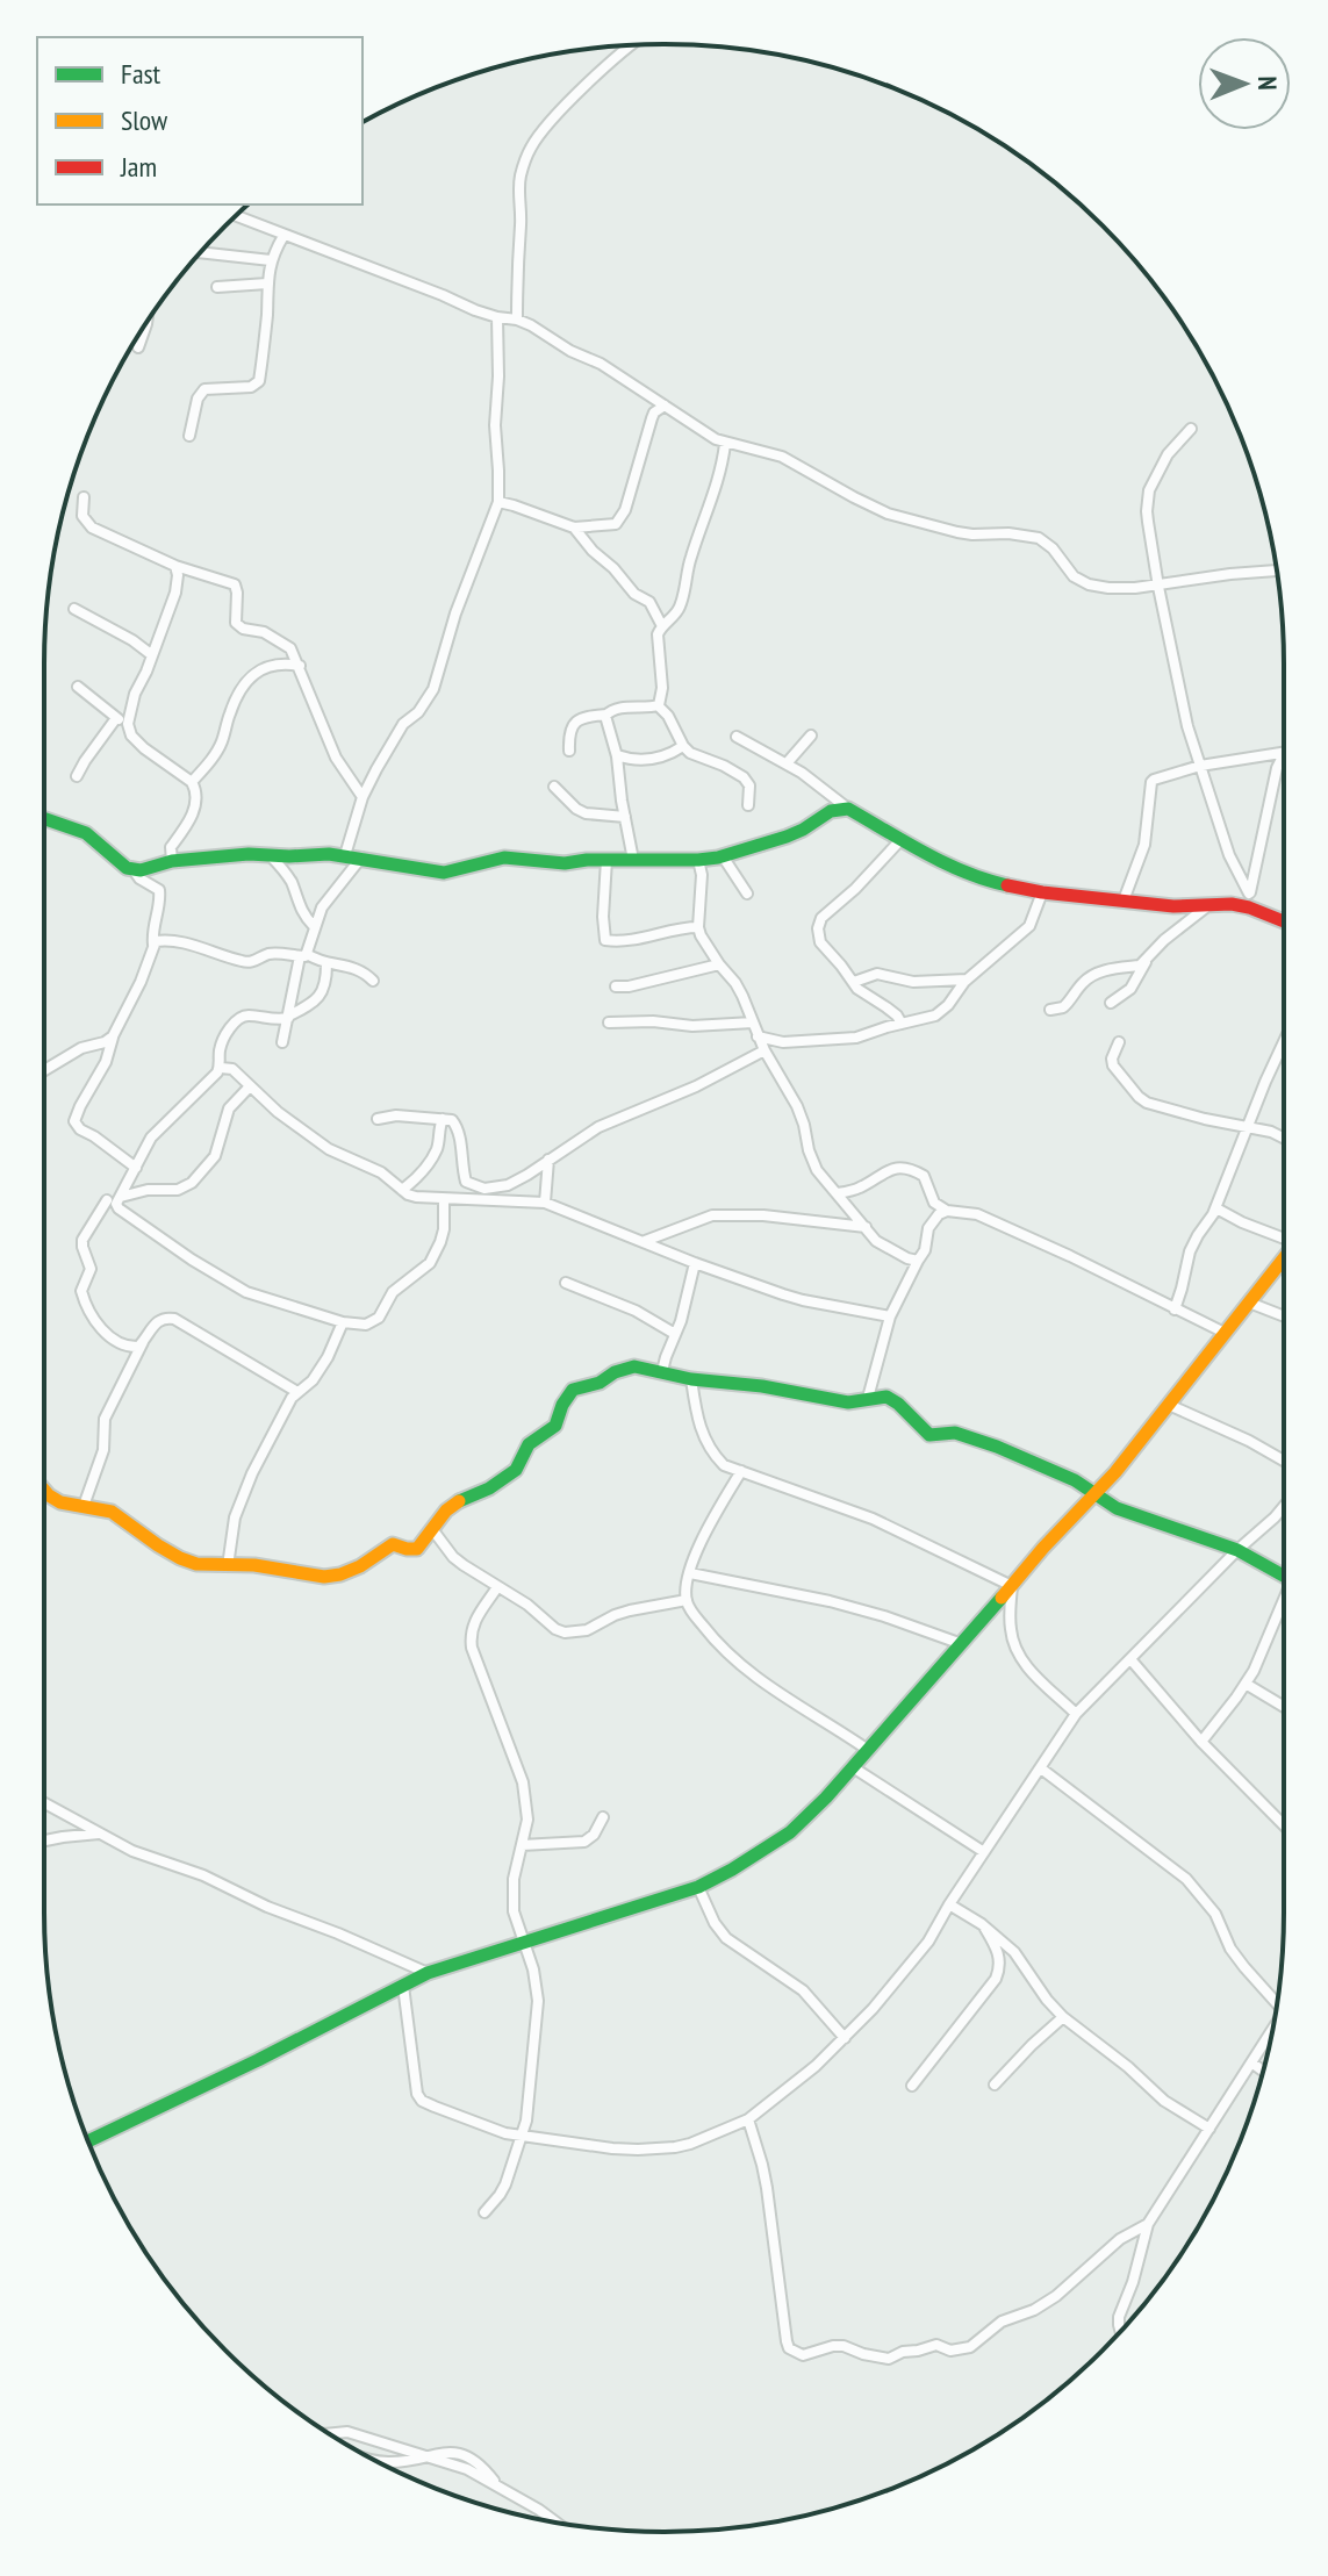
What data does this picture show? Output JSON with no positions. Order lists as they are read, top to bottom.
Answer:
{
  "legend": ["Fast", "Slow", "Jam"],
  "north": "right"
}
